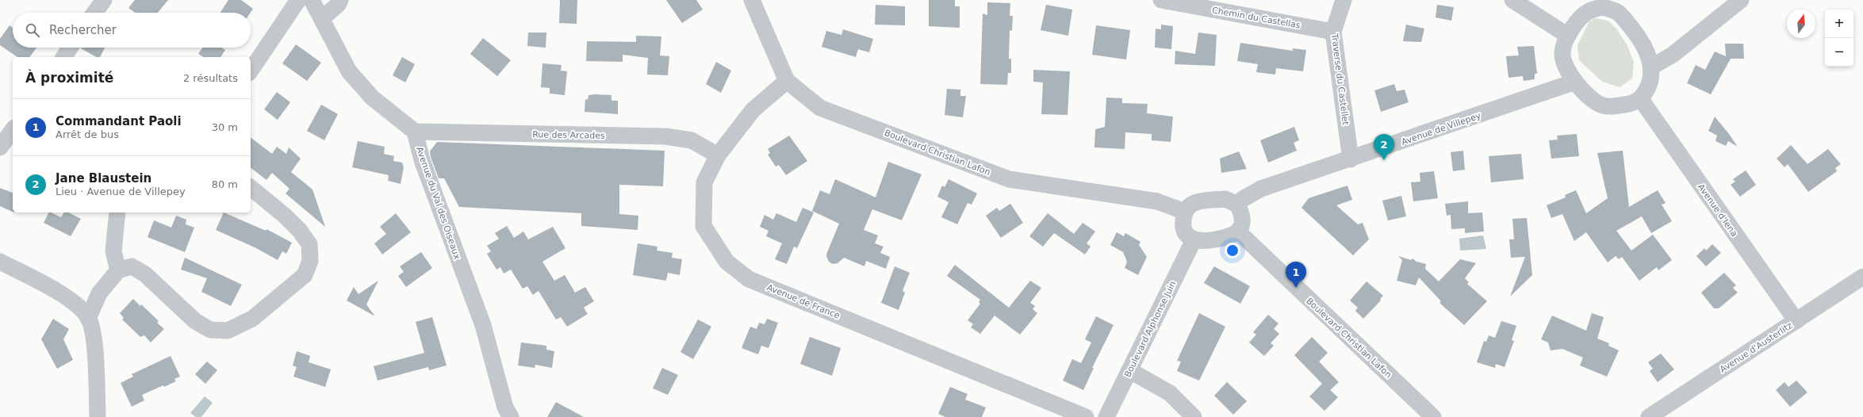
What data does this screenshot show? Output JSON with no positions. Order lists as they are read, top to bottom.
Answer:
{
  "streets": {
    "street": [
      "Chemin du Castellas",
      "Traverse du Castellet",
      "Avenue de Villepey",
      "Rue des Arcades",
      "Boulevard Christian Lafon",
      "Avenue du Val des Oiseaux",
      "Avenue d'Iena",
      "Avenue de France",
      "Boulevard Alphonse Juin",
      "Avenue d'Austerlitz"
    ]
  },
  "crossings": [
    ["Chemin du Castellas", "Traverse du Castellet"],
    ["Traverse du Castellet", "Avenue de Villepey"],
    ["Avenue de Villepey", "Boulevard Christian Lafon"],
    ["Avenue de Villepey", "Avenue d'Iena"],
    ["Avenue de Villepey", "Boulevard Alphonse Juin"],
    ["Rue des Arcades", "Avenue du Val des Oiseaux"],
    ["Rue des Arcades", "Avenue de France"],
    ["Boulevard Christian Lafon", "Avenue de France"],
    ["Boulevard Christian Lafon", "Boulevard Alphonse Juin"],
    ["Avenue d'Iena", "Avenue d'Austerlitz"]
  ],
  "north": "top",
  "page": {
    "map_buttons": ["+", "−"],
    "search": "Rechercher",
    "heading": ["À proximité", "2 résultats"],
    "list": [
      {
        "mark": "1",
        "name": "Commandant Paoli",
        "note": "Arrêt de bus",
        "value": "30 m"
      },
      {
        "mark": "2",
        "name": "Jane Blaustein",
        "note": "Lieu · Avenue de Villepey",
        "value": "80 m"
      }
    ],
    "pins": ["2", "1"]
  }
}
